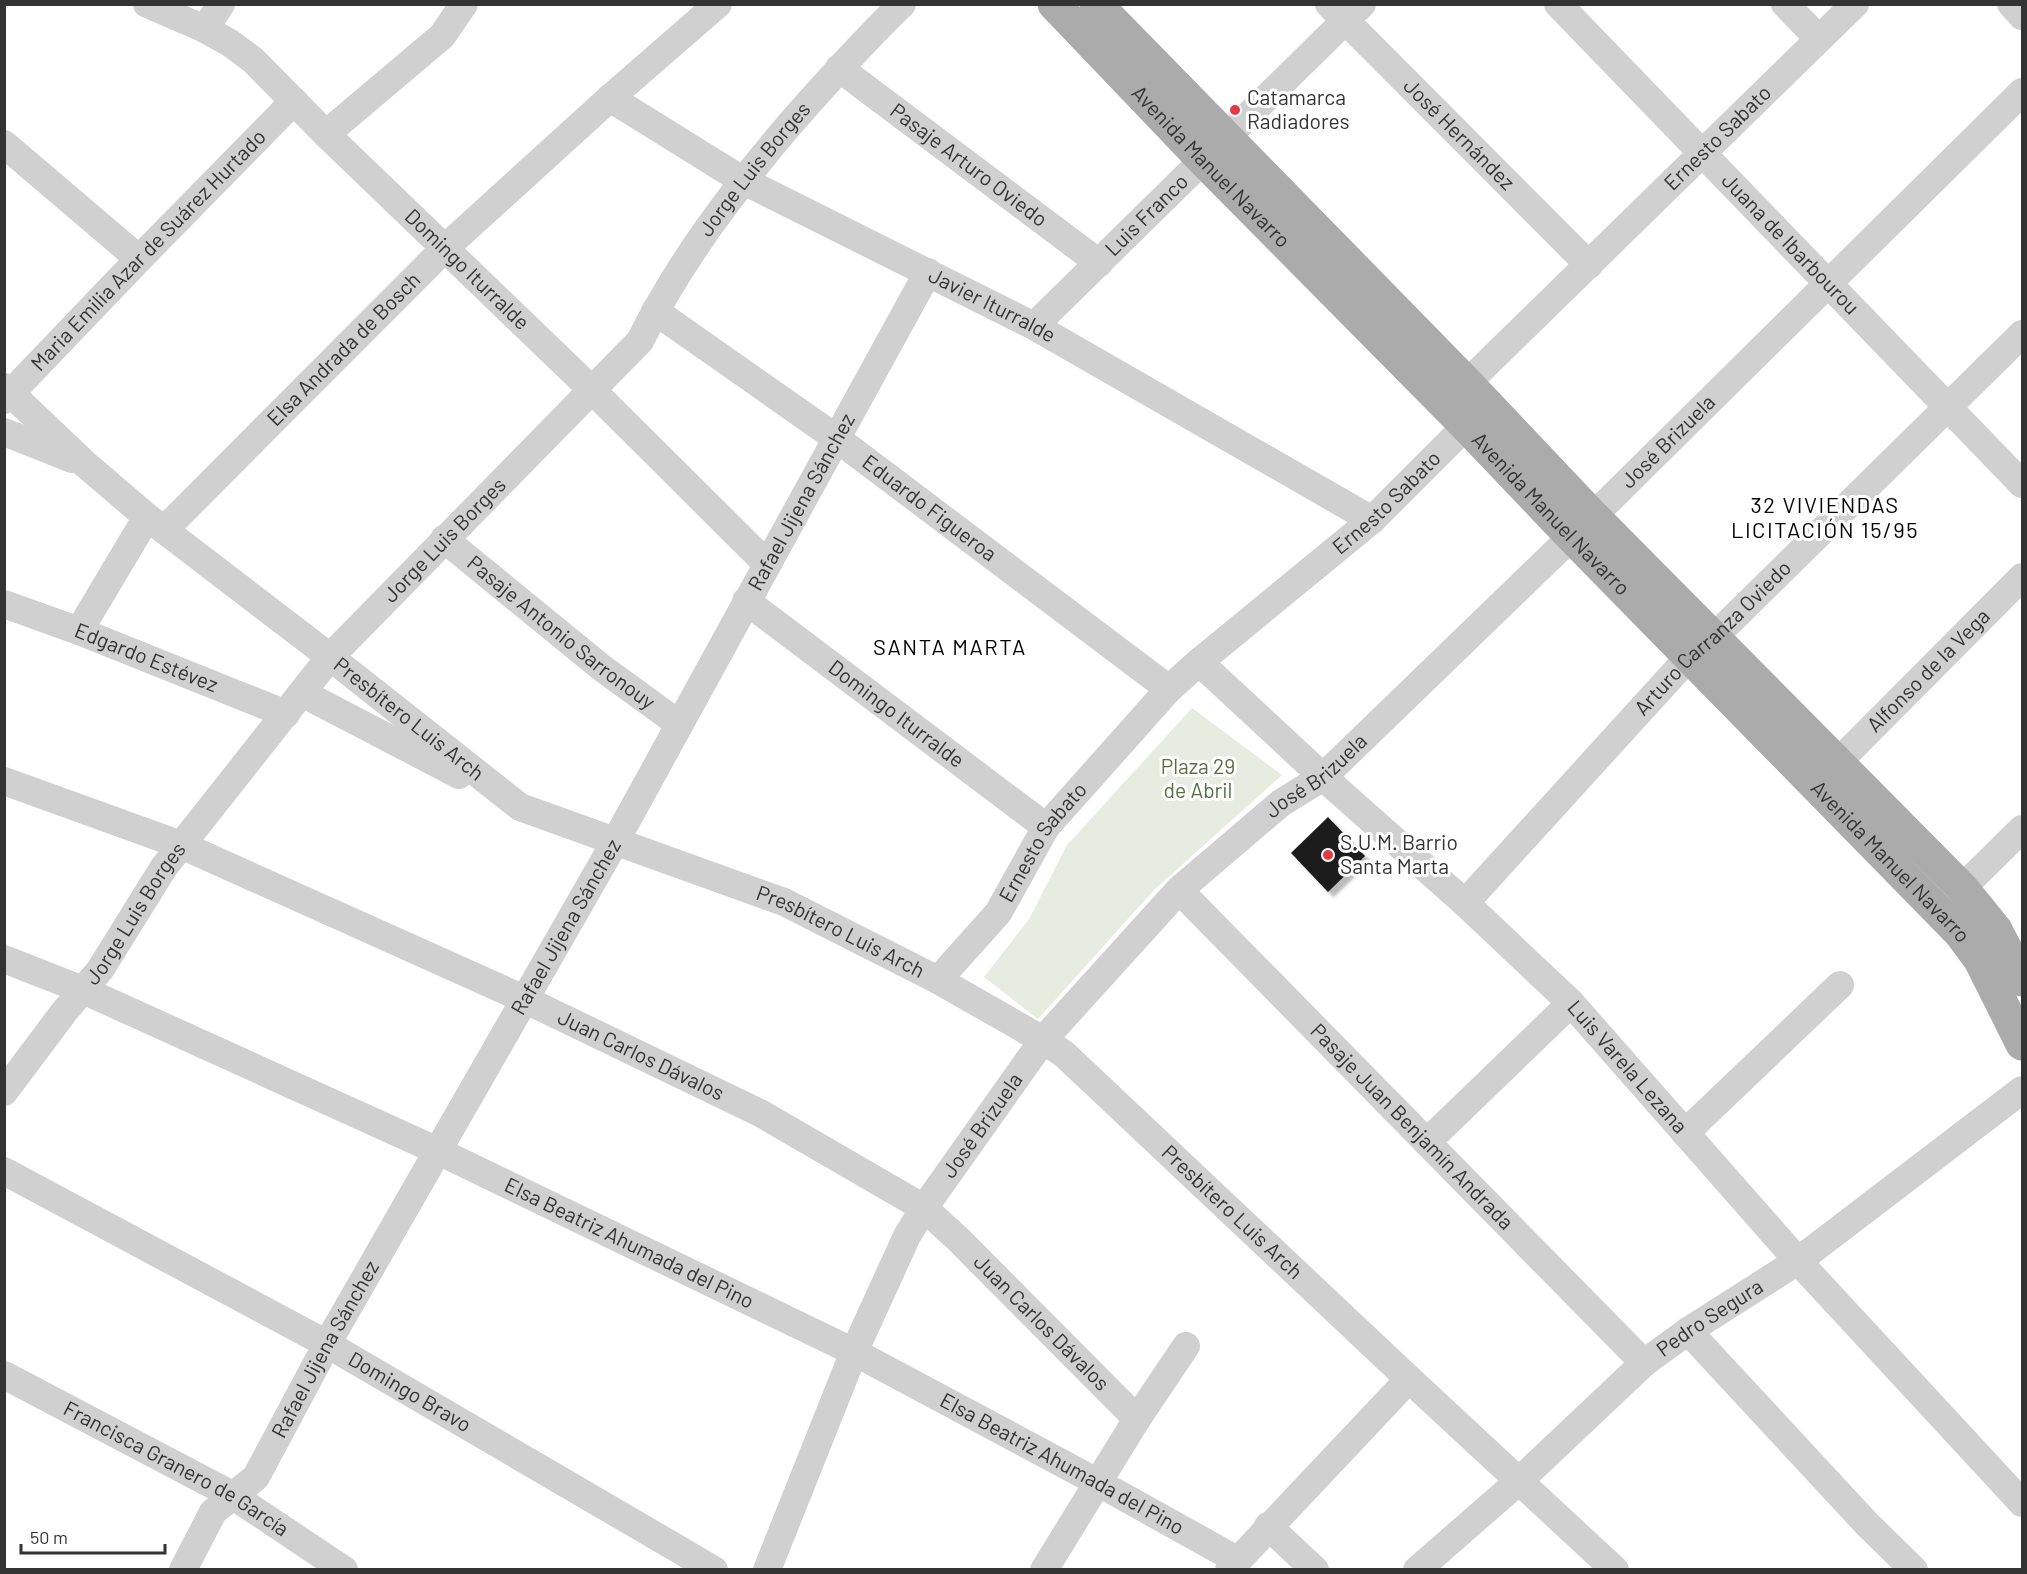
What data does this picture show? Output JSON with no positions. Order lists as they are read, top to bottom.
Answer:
{
  "streets": {
    "main road": ["Avenida Manuel Navarro"],
    "street": [
      "José Hernández",
      "Ernesto Sabato",
      "Pasaje Arturo Oviedo",
      "Jorge Luis Borges",
      "Luis Franco",
      "Juana de Ibarbourou",
      "Maria Emilia Azar de Suárez Hurtado",
      "Domingo Iturralde",
      "Javier Iturralde",
      "Elsa Andrada de Bosch",
      "José Brizuela",
      "Rafael Jijena Sánchez",
      "Eduardo Figueroa",
      "Pasaje Antonio Sarronouy",
      "Arturo Carranza Oviedo",
      "Edgardo Estévez",
      "Alfonso de la Vega",
      "Presbítero Luis Arch",
      "Juan Carlos Dávalos",
      "Luis Varela Lezana",
      "Pasaje Juan Benjamín Andrada",
      "Elsa Beatriz Ahumada del Pino",
      "Pedro Segura",
      "Domingo Bravo",
      "Francisca Granero de García"
    ]
  },
  "crossings": [
    ["José Hernández", "Ernesto Sabato"],
    ["José Hernández", "Luis Franco"],
    ["Ernesto Sabato", "Avenida Manuel Navarro"],
    ["Ernesto Sabato", "Juana de Ibarbourou"],
    ["Ernesto Sabato", "Domingo Iturralde"],
    ["Ernesto Sabato", "Javier Iturralde"],
    ["Ernesto Sabato", "Eduardo Figueroa"],
    ["Ernesto Sabato", "Presbítero Luis Arch"],
    ["Ernesto Sabato", "Luis Varela Lezana"],
    ["Pasaje Arturo Oviedo", "Jorge Luis Borges"],
    ["Pasaje Arturo Oviedo", "Luis Franco"],
    ["Avenida Manuel Navarro", "Luis Franco"],
    ["Avenida Manuel Navarro", "José Brizuela"],
    ["Avenida Manuel Navarro", "Arturo Carranza Oviedo"],
    ["Avenida Manuel Navarro", "Alfonso de la Vega"],
    ["Jorge Luis Borges", "Domingo Iturralde"],
    ["Jorge Luis Borges", "Javier Iturralde"],
    ["Jorge Luis Borges", "Eduardo Figueroa"],
    ["Jorge Luis Borges", "Pasaje Antonio Sarronouy"],
    ["Jorge Luis Borges", "Edgardo Estévez"],
    ["Jorge Luis Borges", "Presbítero Luis Arch"],
    ["Jorge Luis Borges", "Juan Carlos Dávalos"],
    ["Jorge Luis Borges", "Elsa Beatriz Ahumada del Pino"],
    ["Luis Franco", "Javier Iturralde"],
    ["Juana de Ibarbourou", "José Brizuela"],
    ["Juana de Ibarbourou", "Arturo Carranza Oviedo"],
    ["Maria Emilia Azar de Suárez Hurtado", "Domingo Iturralde"],
    ["Maria Emilia Azar de Suárez Hurtado", "Presbítero Luis Arch"],
    ["Domingo Iturralde", "Elsa Andrada de Bosch"],
    ["Domingo Iturralde", "Rafael Jijena Sánchez"],
    ["Javier Iturralde", "Elsa Andrada de Bosch"],
    ["Javier Iturralde", "Rafael Jijena Sánchez"],
    ["Elsa Andrada de Bosch", "Edgardo Estévez"],
    ["Elsa Andrada de Bosch", "Presbítero Luis Arch"],
    ["José Brizuela", "Presbítero Luis Arch"],
    ["José Brizuela", "Juan Carlos Dávalos"],
    ["José Brizuela", "Luis Varela Lezana"],
    ["José Brizuela", "Pasaje Juan Benjamín Andrada"],
    ["José Brizuela", "Elsa Beatriz Ahumada del Pino"],
    ["Rafael Jijena Sánchez", "Eduardo Figueroa"],
    ["Rafael Jijena Sánchez", "Pasaje Antonio Sarronouy"],
    ["Rafael Jijena Sánchez", "Presbítero Luis Arch"],
    ["Rafael Jijena Sánchez", "Juan Carlos Dávalos"],
    ["Rafael Jijena Sánchez", "Elsa Beatriz Ahumada del Pino"],
    ["Rafael Jijena Sánchez", "Domingo Bravo"],
    ["Rafael Jijena Sánchez", "Francisca Granero de García"],
    ["Arturo Carranza Oviedo", "Luis Varela Lezana"],
    ["Edgardo Estévez", "Presbítero Luis Arch"],
    ["Presbítero Luis Arch", "Pedro Segura"],
    ["Luis Varela Lezana", "Pedro Segura"],
    ["Pasaje Juan Benjamín Andrada", "Pedro Segura"]
  ],
  "districts": ["32 VIVIENDAS LICITACIÓN 15/95", "SANTA MARTA"],
  "parks": ["Plaza 29 de Abril"],
  "places": ["Catamarca Radiadores", "S.U.M. Barrio Santa Marta"],
  "scale_bar": "50 m"
}
